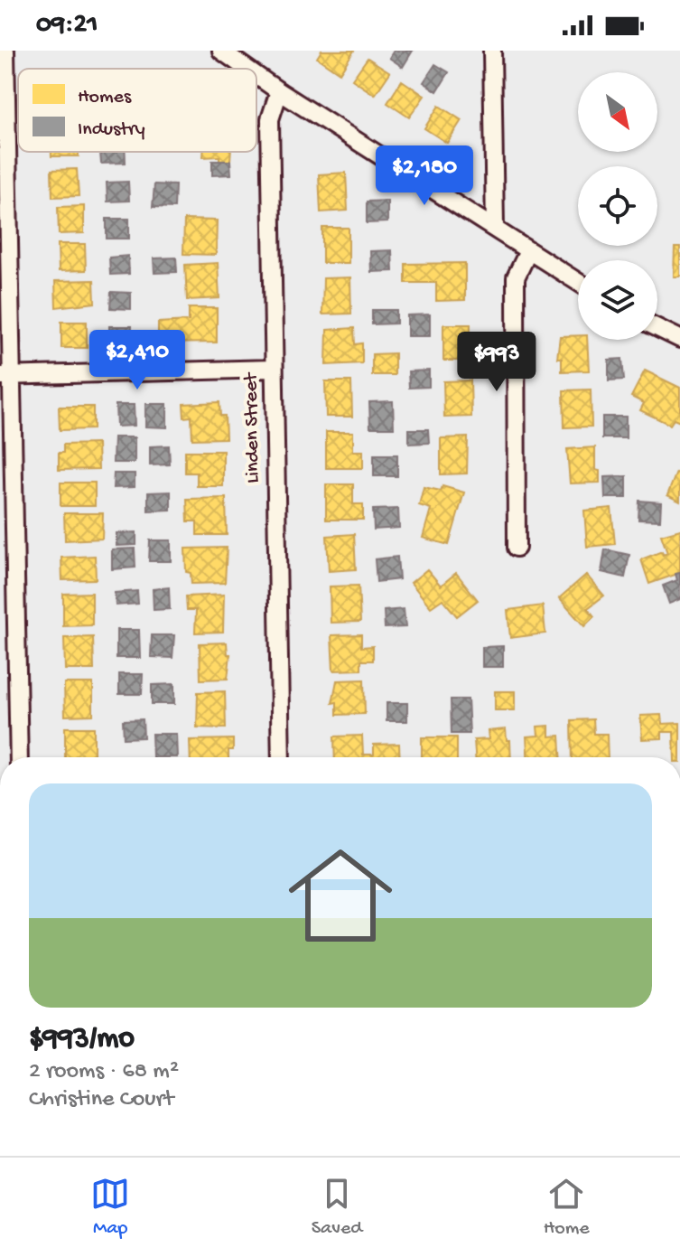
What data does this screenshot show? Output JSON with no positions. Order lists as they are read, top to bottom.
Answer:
{
  "streets": {
    "street": ["Linden Street"]
  },
  "legend": ["Homes", "Industry"],
  "north": "bottom right",
  "page": {
    "status": "09:21",
    "price": ["$2,180", "$2,410", "$993"],
    "list": [
      {
        "name": "$993/mo",
        "note": "2 rooms · 68 m² · Christine Court"
      }
    ],
    "tabs": ["Map", "Saved", "Home"]
  }
}
